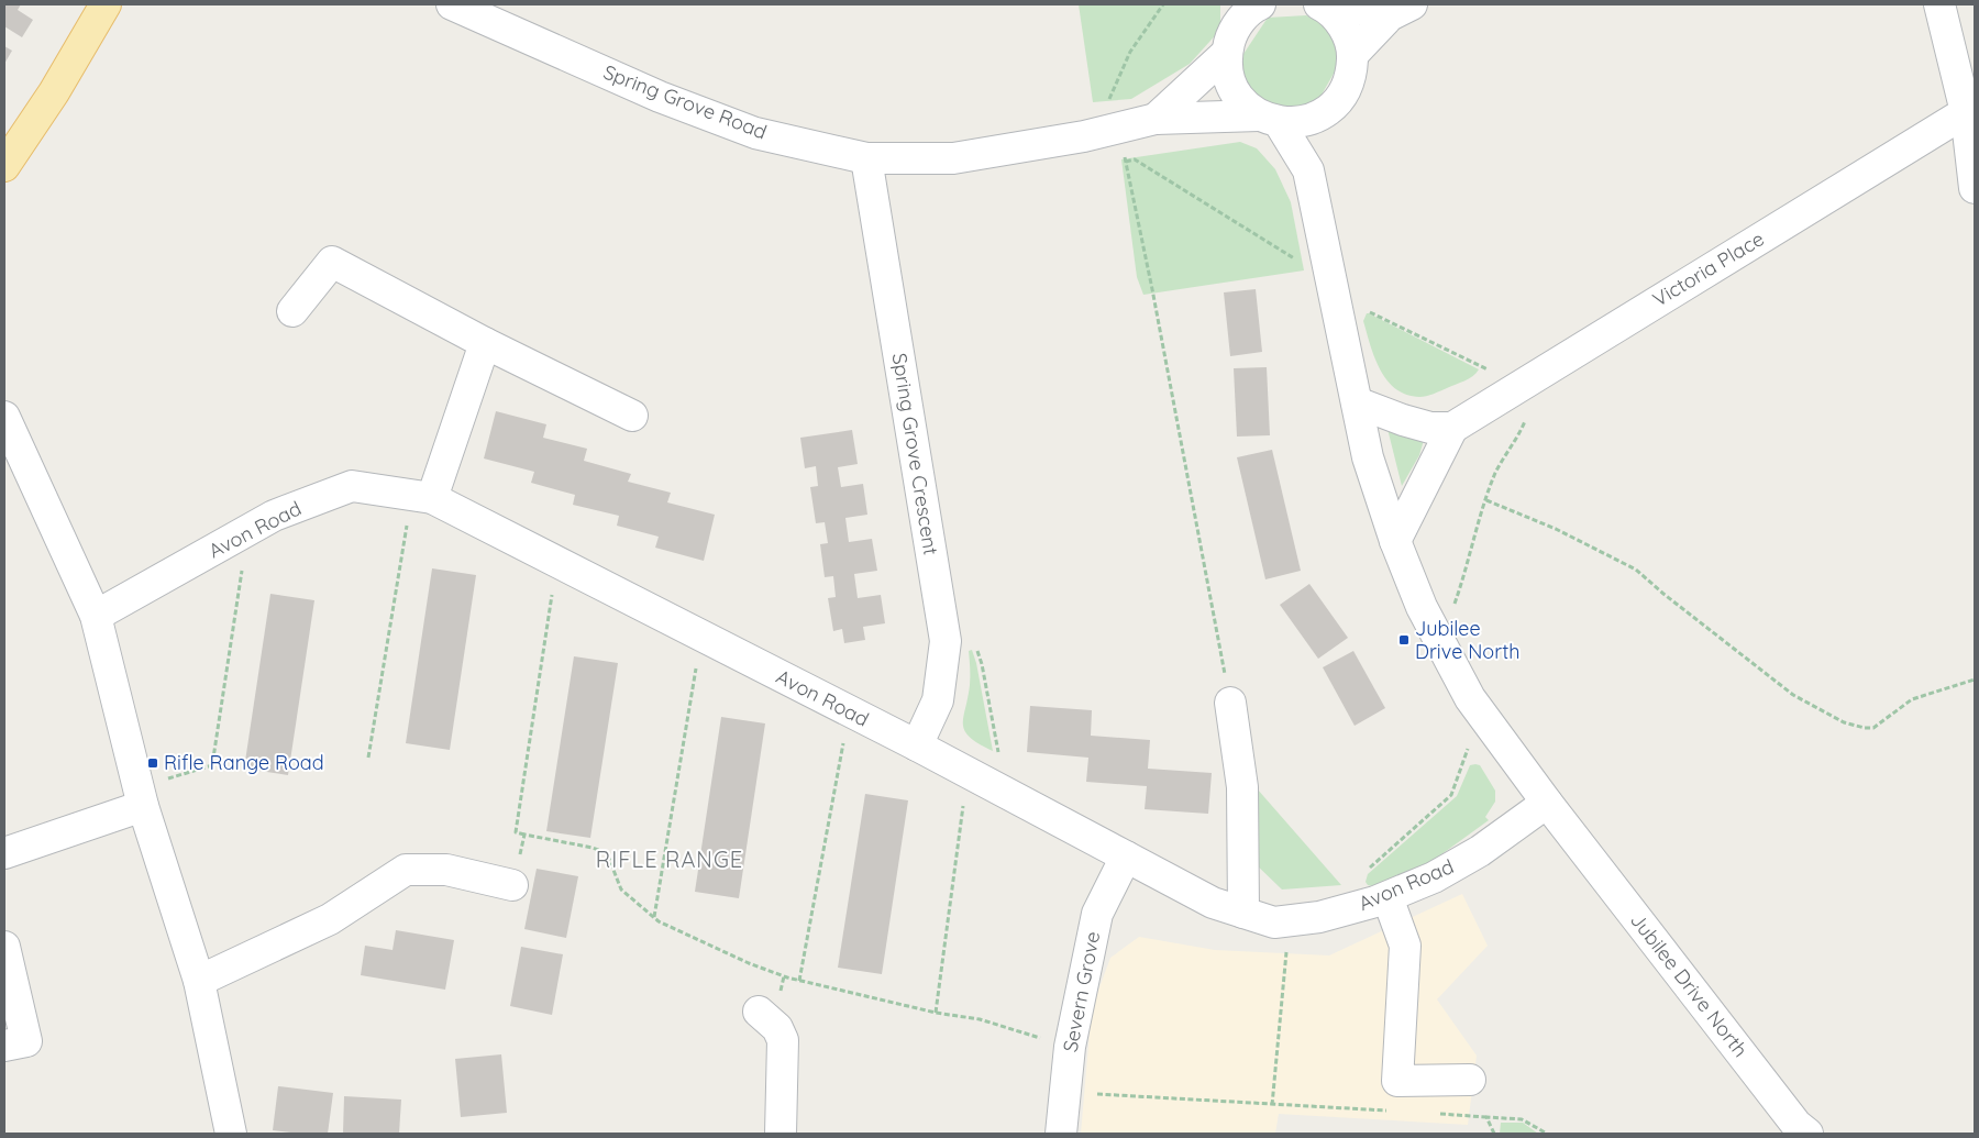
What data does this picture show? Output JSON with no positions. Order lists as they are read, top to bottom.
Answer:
{
  "streets": {
    "street": [
      "Spring Grove Road",
      "Victoria Place",
      "Spring Grove Crescent",
      "Avon Road",
      "Jubilee Drive North",
      "Severn Grove"
    ]
  },
  "crossings": [
    ["Spring Grove Road", "Spring Grove Crescent"],
    ["Spring Grove Road", "Jubilee Drive North"],
    ["Spring Grove Crescent", "Avon Road"],
    ["Avon Road", "Jubilee Drive North"],
    ["Avon Road", "Severn Grove"]
  ],
  "districts": ["RIFLE RANGE"],
  "places": {
    "transit": ["Jubilee Drive North", "Rifle Range Road"]
  }
}
